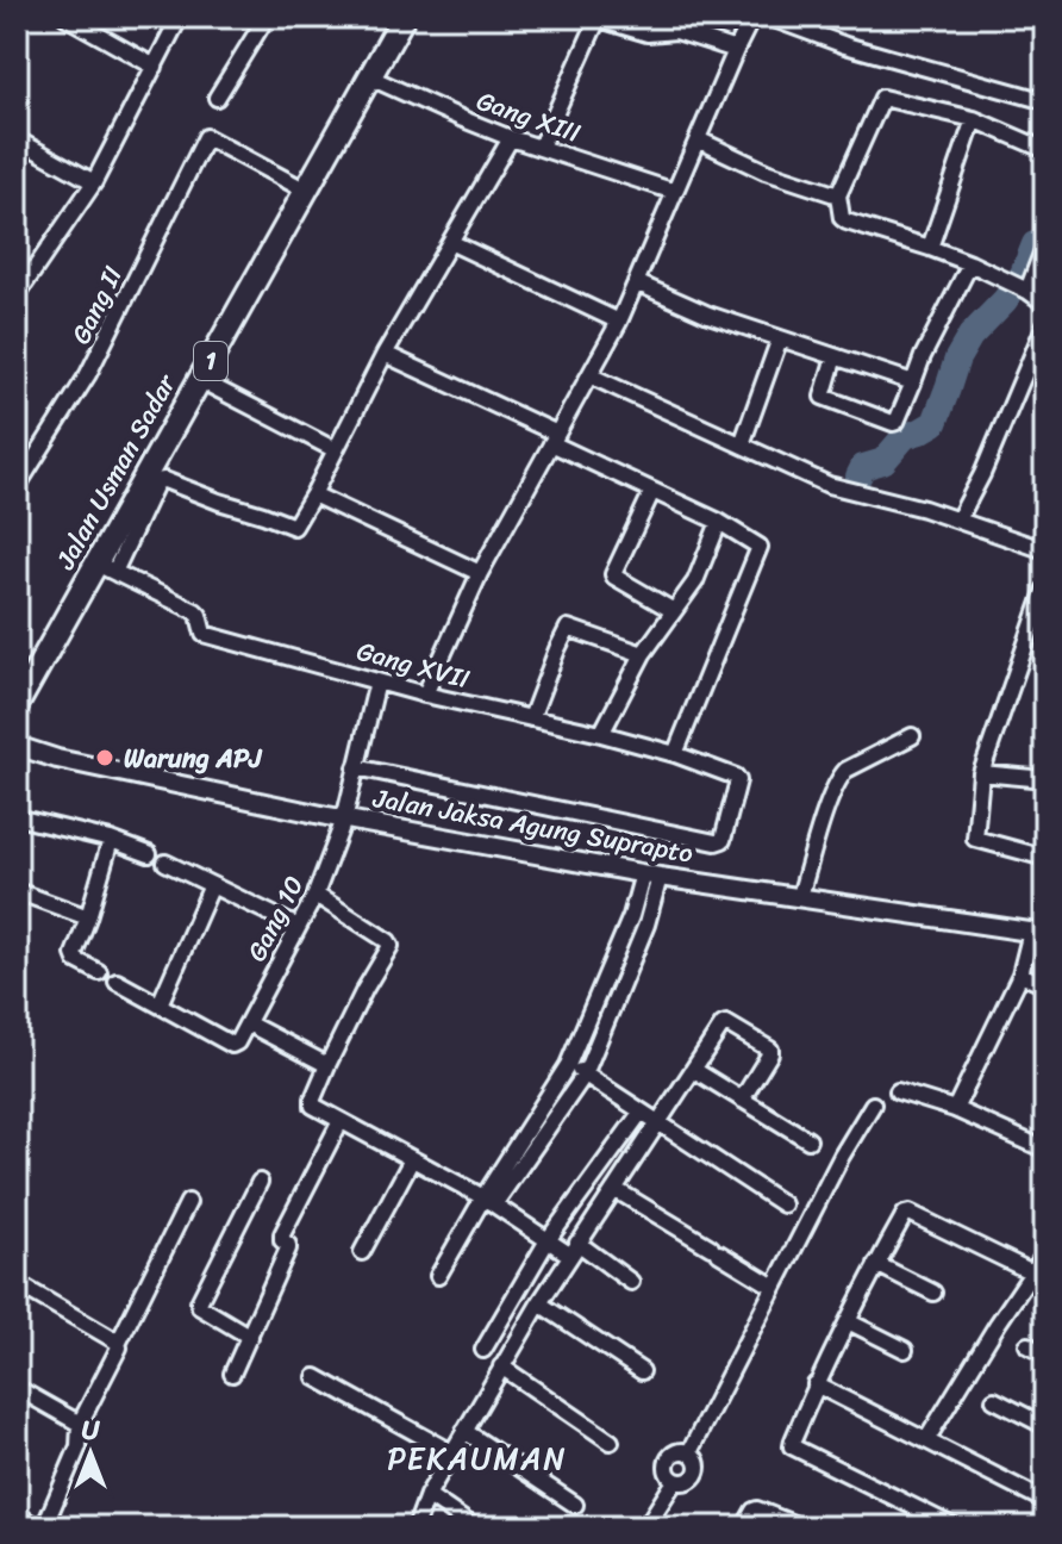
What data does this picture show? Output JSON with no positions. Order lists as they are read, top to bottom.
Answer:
{
  "streets": {
    "highway": ["1", "Jalan Usman Sadar"],
    "main road": ["Jalan Jaksa Agung Suprapto"],
    "street": [
      "Gang XIII",
      "Gang II",
      "Gang XVII",
      "Gang 10"
    ]
  },
  "crossings": [
    ["Gang XIII", "Jalan Usman Sadar"],
    ["Gang II", "Jalan Usman Sadar"],
    ["Jalan Usman Sadar", "Gang XVII"],
    ["Gang XVII", "Gang 10"],
    ["Jalan Jaksa Agung Suprapto", "Gang 10"]
  ],
  "districts": ["PEKAUMAN"],
  "places": ["Warung APJ"],
  "north": "top"
}
